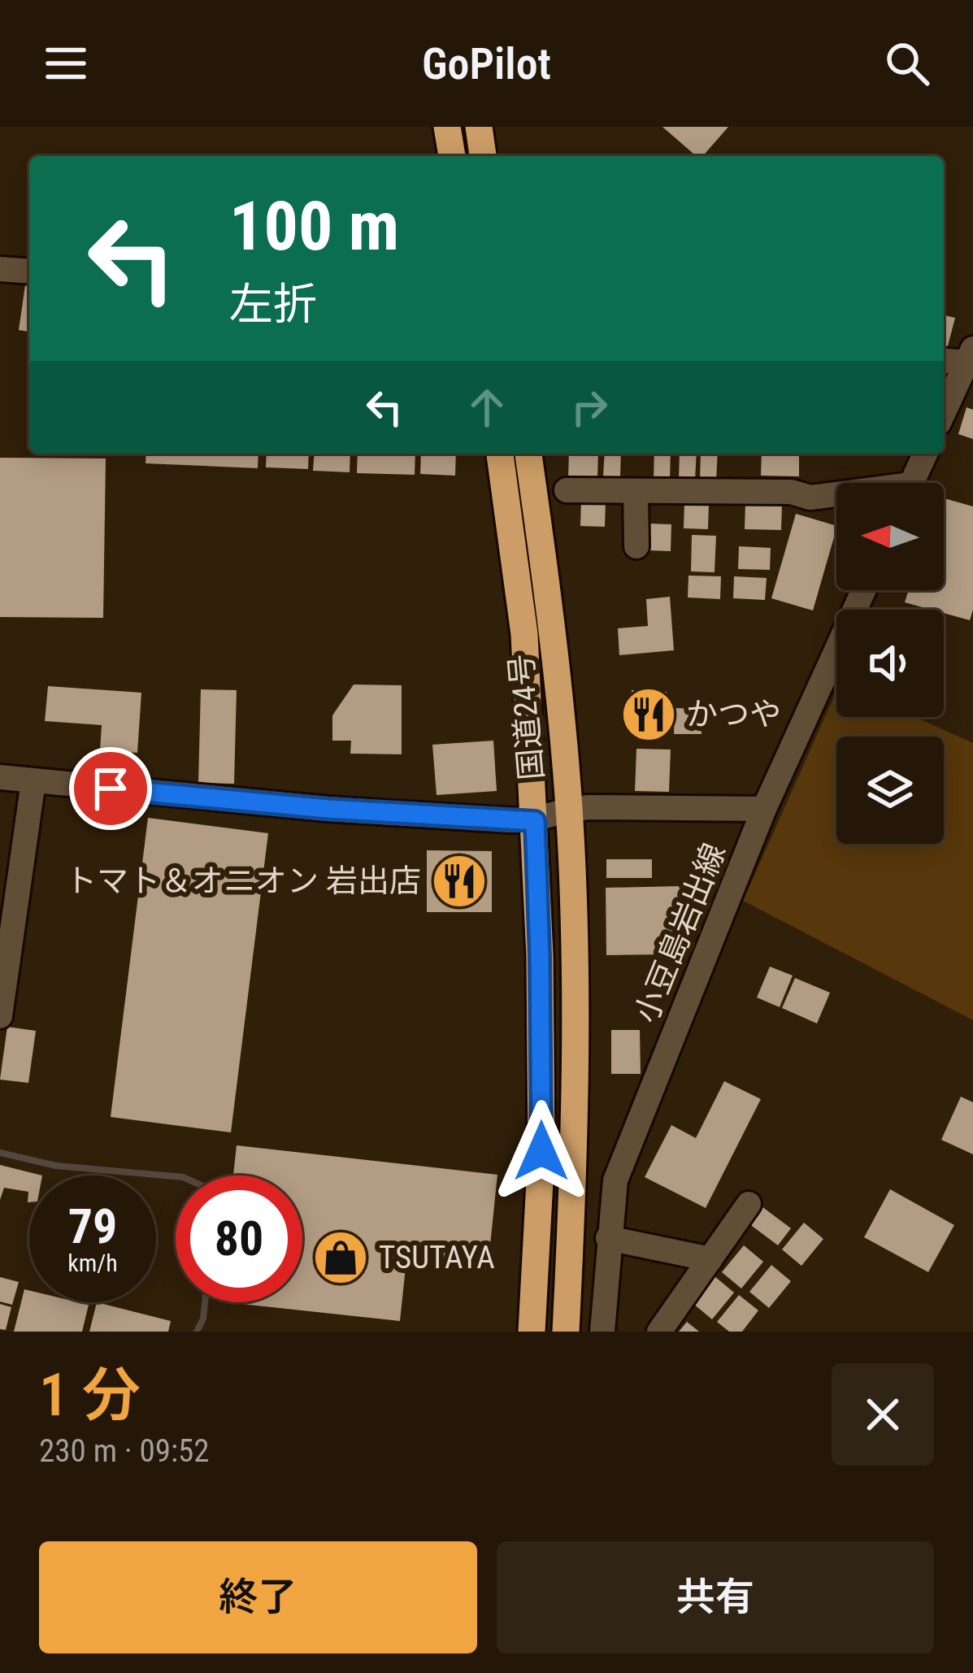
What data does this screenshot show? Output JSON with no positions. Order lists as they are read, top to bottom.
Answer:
{
  "streets": {
    "highway": ["国道24号"],
    "street": ["小豆島岩出線"]
  },
  "places": {
    "restaurant": ["かつや", "トマト＆オニオン 岩出店"],
    "shop": ["TSUTAYA"]
  },
  "north": "left",
  "page": {
    "header": "GoPilot",
    "turn": ["100 m", "左折"],
    "speed": "79 km/h",
    "limit": "80",
    "heading": ["1 分", "230 m · 09:52"],
    "buttons": ["終了", "共有"]
  }
}
